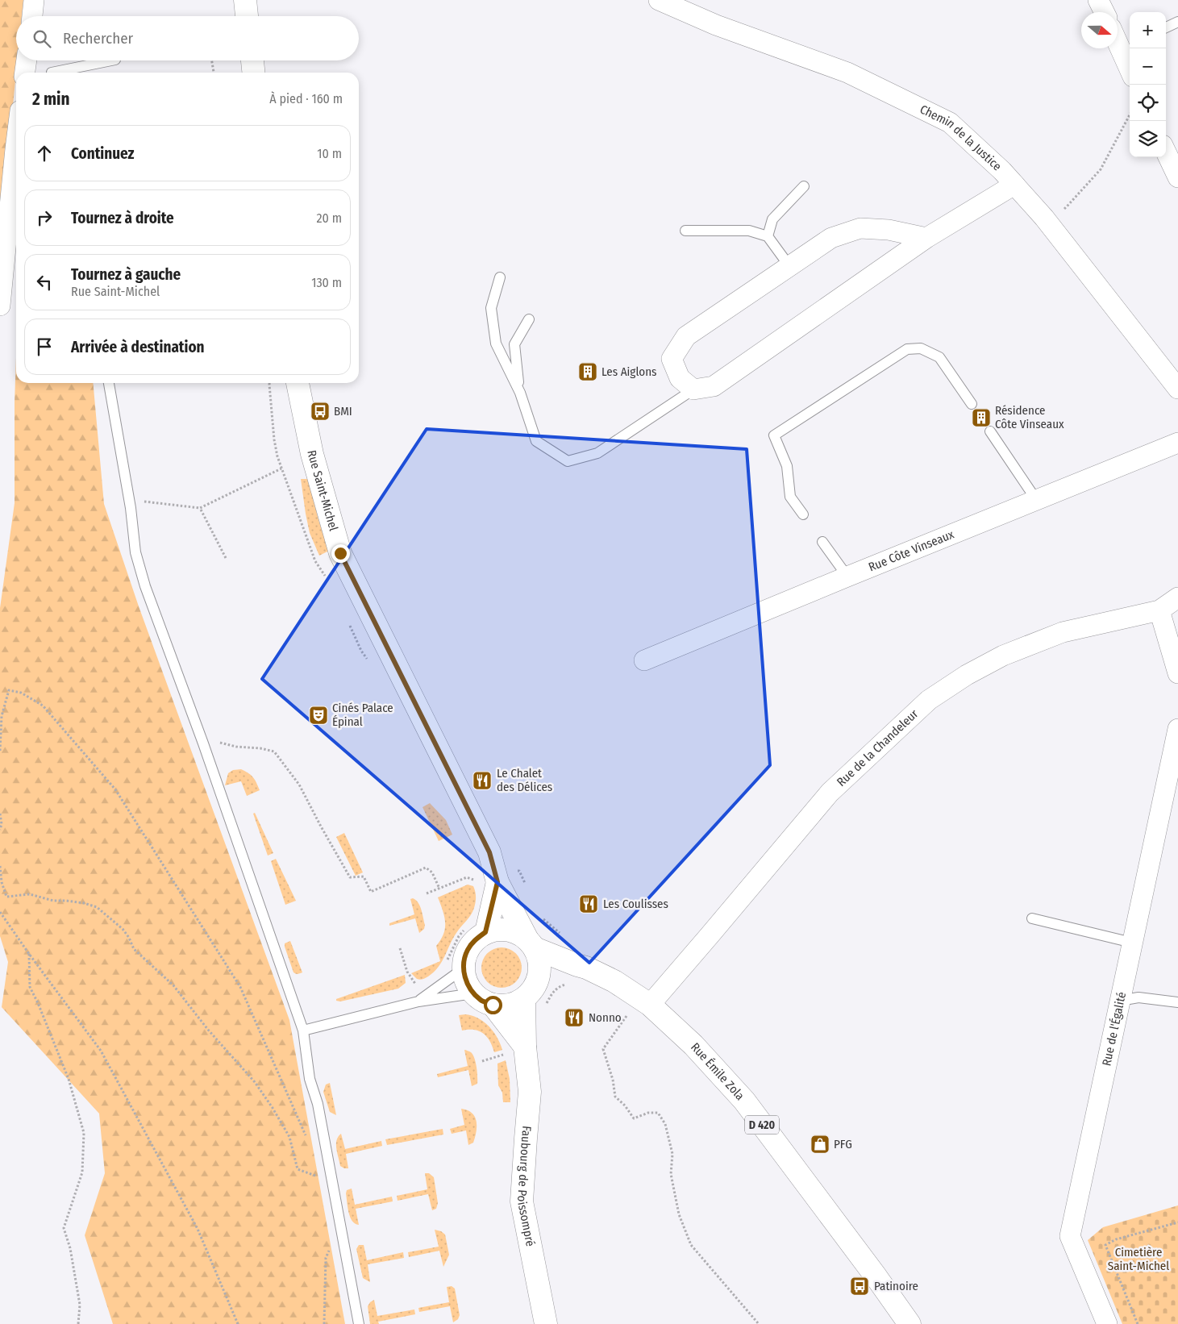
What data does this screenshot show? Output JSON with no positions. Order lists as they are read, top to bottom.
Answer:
{
  "streets": {
    "main road": [
      "Rue Saint-Michel",
      "Rue Émile Zola",
      "D 420",
      "Faubourg de Poissompré"
    ],
    "street": [
      "Chemin de la Justice",
      "Rue Côte Vinseaux",
      "Rue de la Chandeleur",
      "Rue de l'Égalité"
    ]
  },
  "crossings": [
    ["Rue Saint-Michel", "D 420"],
    ["Rue Saint-Michel", "Faubourg de Poissompré"],
    ["Rue de la Chandeleur", "Rue Émile Zola"],
    ["Rue Émile Zola", "D 420"],
    ["D 420", "Faubourg de Poissompré"]
  ],
  "parks": ["Cimetière Saint-Michel"],
  "places": {
    "building": ["Les Aiglons", "Résidence Côte Vinseaux"],
    "bus stop": ["BMI", "Patinoire"],
    "theatre": ["Cinés Palace Épinal"],
    "restaurant": ["Le Chalet des Délices", "Les Coulisses", "Nonno"],
    "shop": ["PFG"]
  },
  "north": "right",
  "page": {
    "map_buttons": ["+", "−"],
    "search": "Rechercher",
    "heading": ["2 min", "À pied · 160 m"],
    "list": [
      ["Continuez", "10 m"],
      ["Tournez à droite", "20 m"],
      ["Tournez à gauche", "Rue Saint-Michel", "130 m"],
      "Arrivée à destination"
    ]
  }
}
